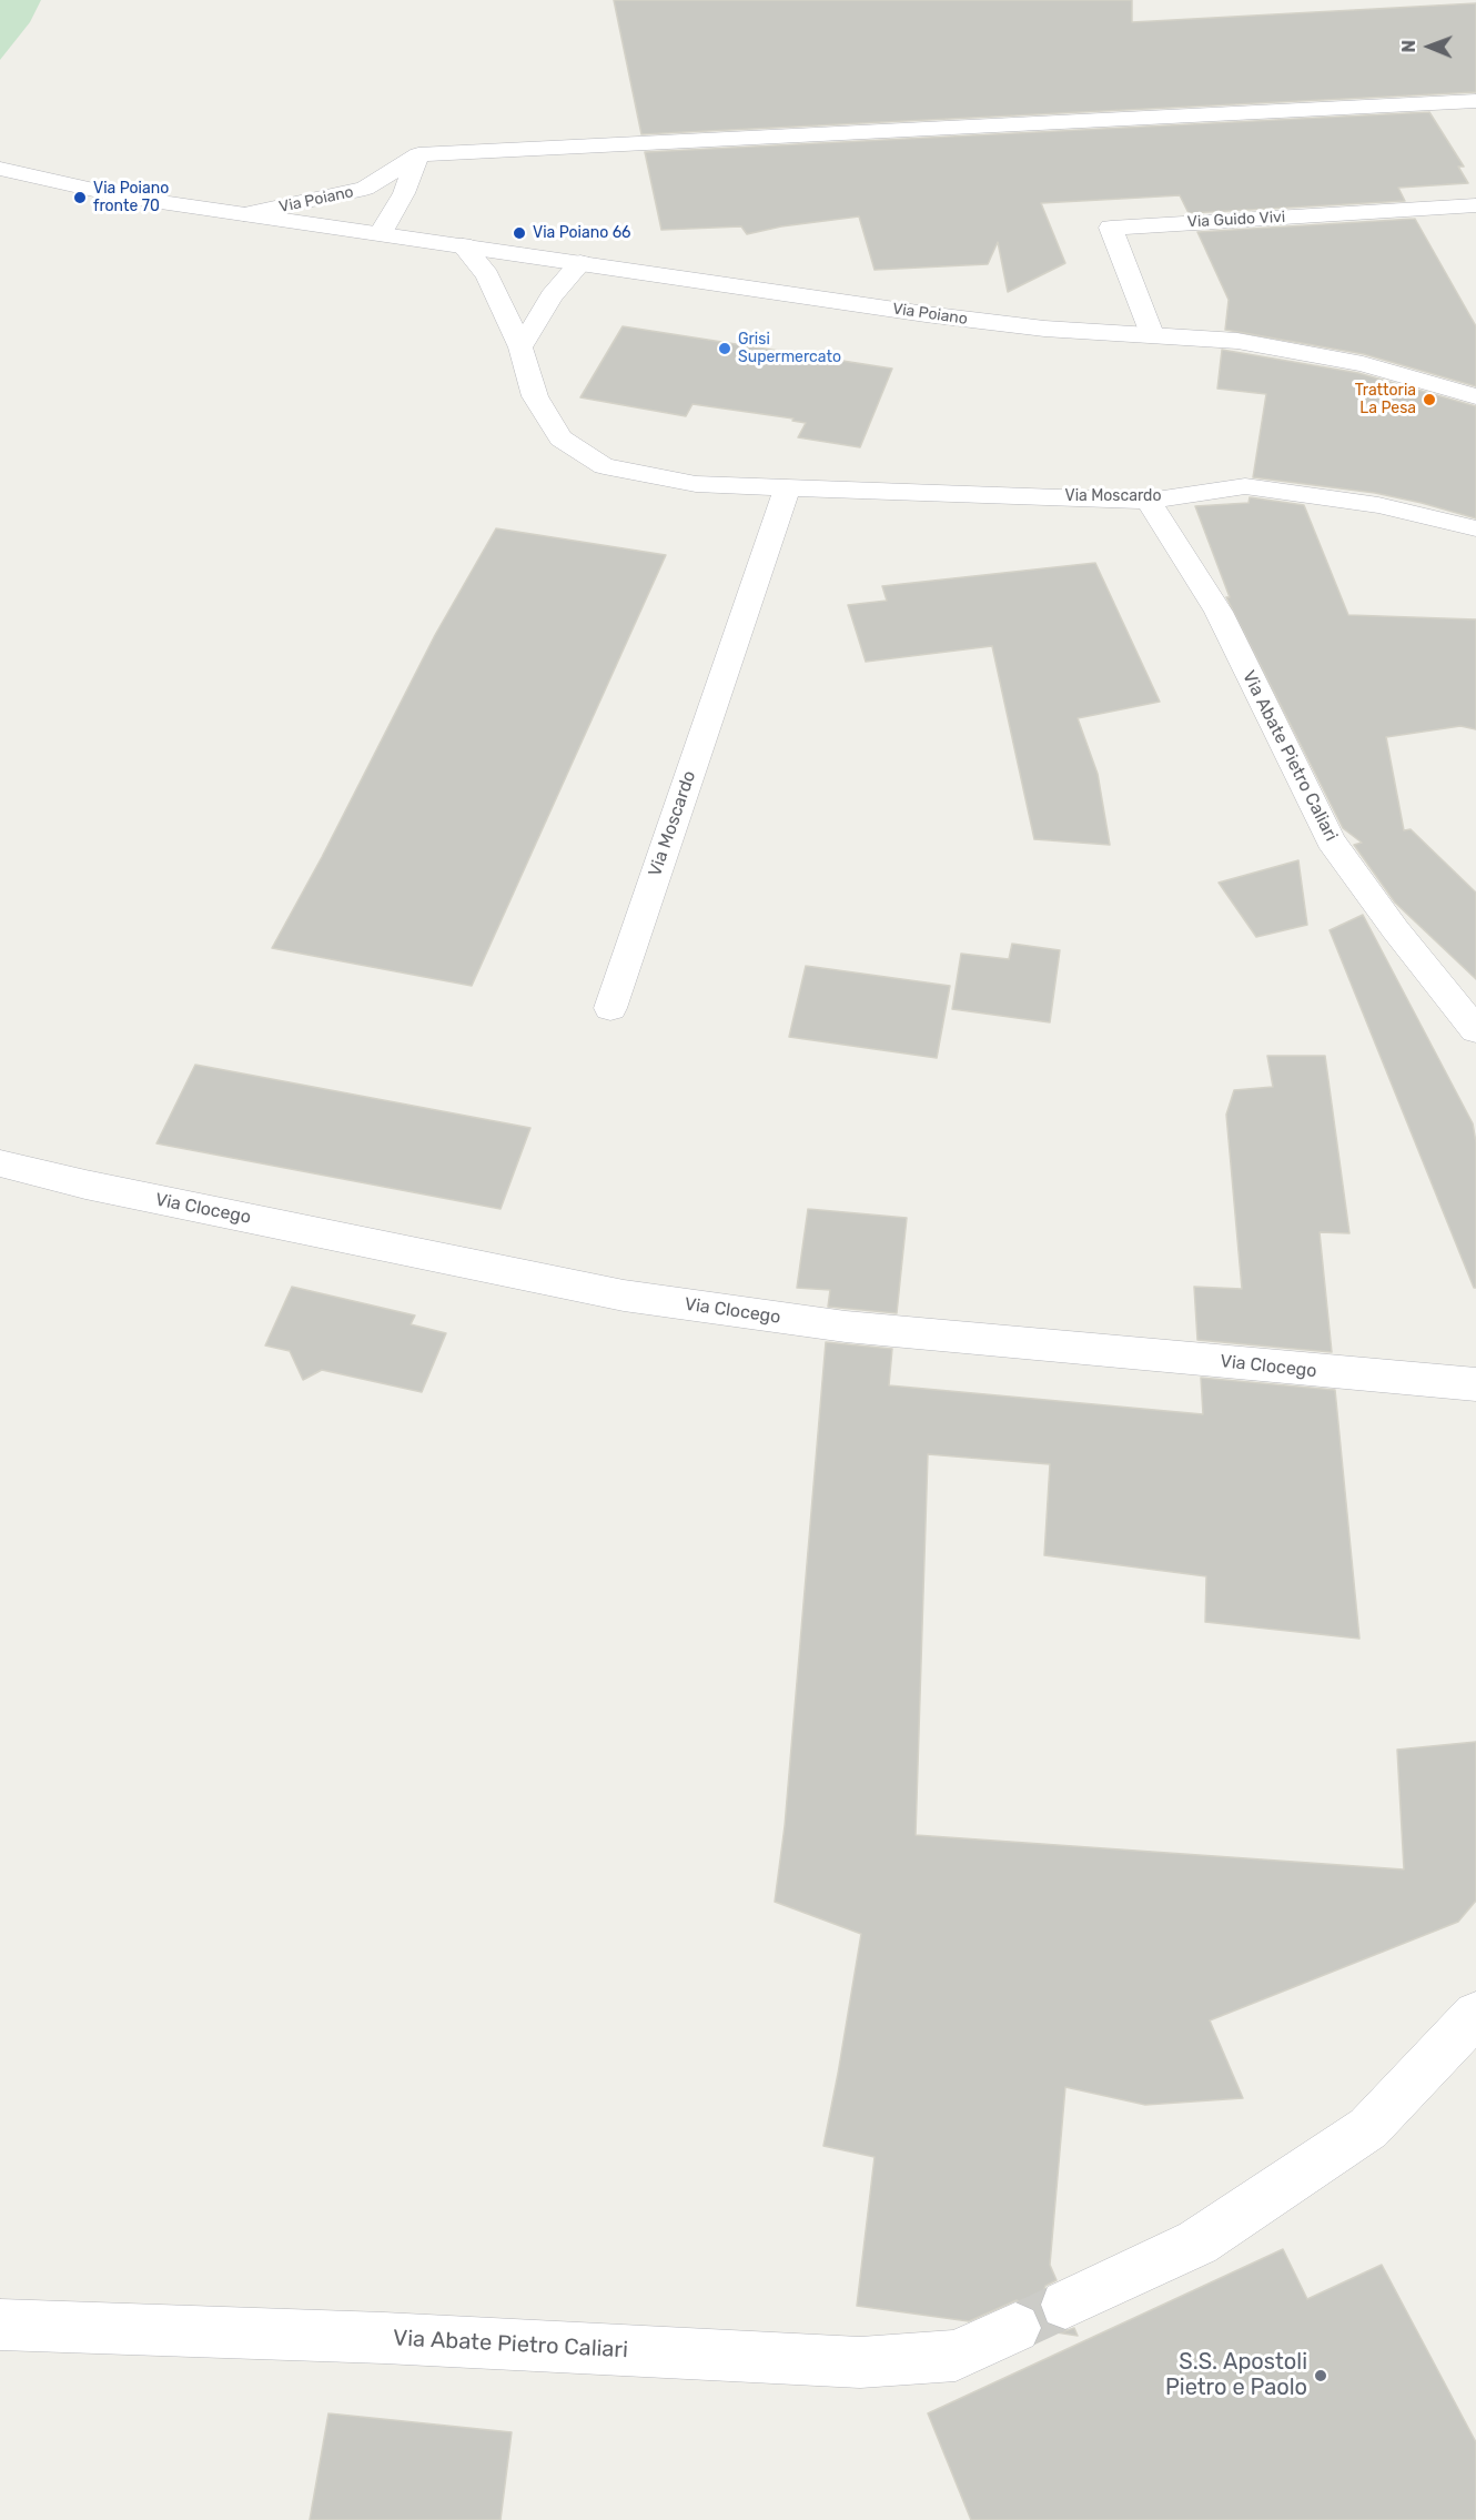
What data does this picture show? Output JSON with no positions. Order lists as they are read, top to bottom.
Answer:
{
  "streets": {
    "street": [
      "Via Poiano",
      "Via Guido Vivi",
      "Via Moscardo",
      "Via Abate Pietro Caliari",
      "Via Clocego"
    ]
  },
  "crossings": [
    ["Via Poiano", "Via Guido Vivi"],
    ["Via Poiano", "Via Moscardo"],
    ["Via Moscardo", "Via Abate Pietro Caliari"]
  ],
  "places": [
    "Via Poiano fronte 70",
    "Via Poiano 66",
    "Grisi Supermercato",
    "Trattoria La Pesa",
    "S.S. Apostoli Pietro e Paolo"
  ],
  "north": "left"
}
